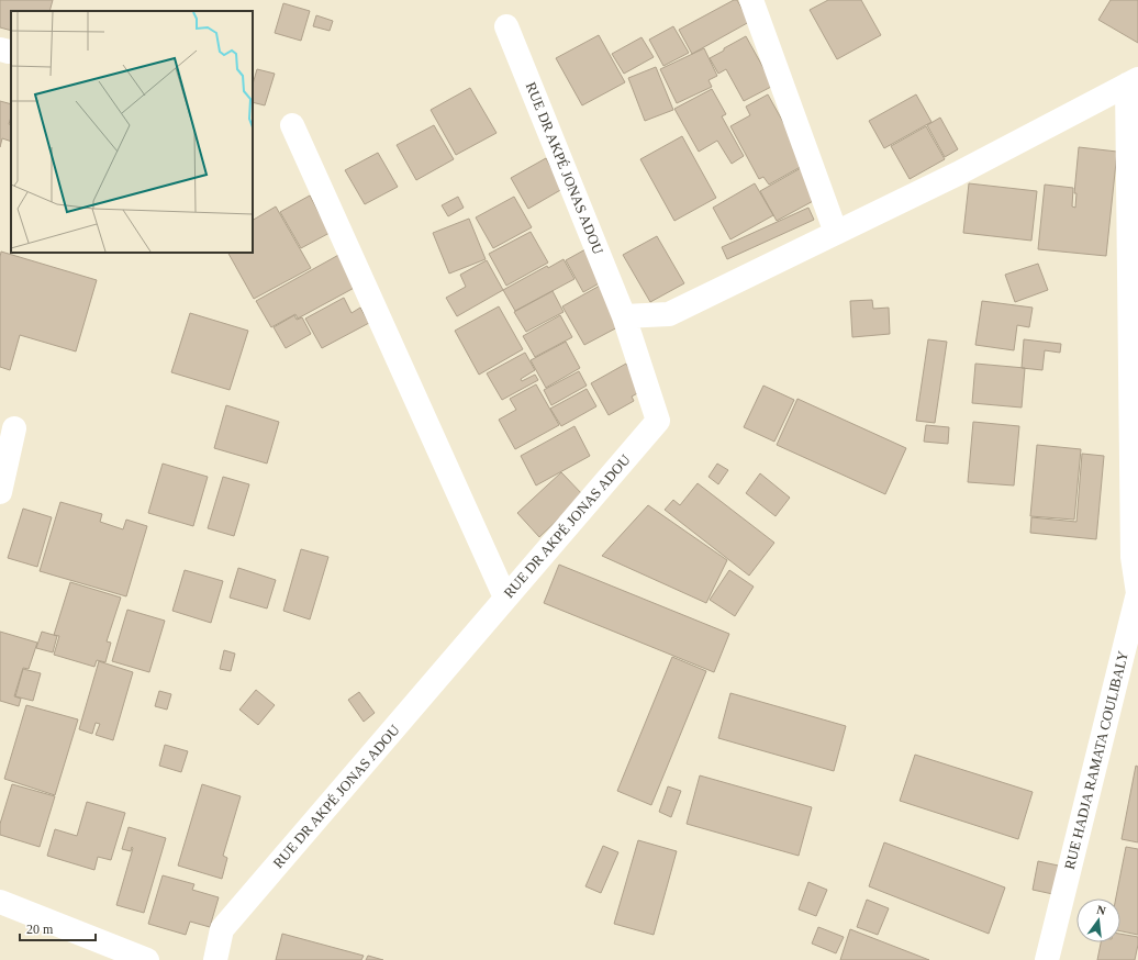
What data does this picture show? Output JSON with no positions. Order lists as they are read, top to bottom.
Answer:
{
  "streets": {
    "street": ["RUE DR AKPÉ JONAS ADOU", "RUE HADJA RAMATA COULIBALY"]
  },
  "scale_bar": "20 m",
  "north": "top"
}
